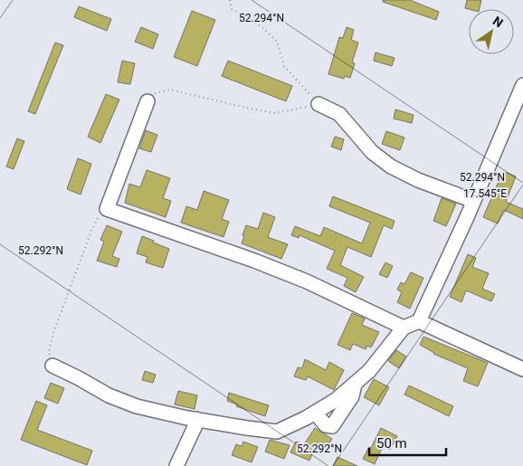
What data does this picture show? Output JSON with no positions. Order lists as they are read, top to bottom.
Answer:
{
  "scale_bar": "50 m",
  "north": "top right",
  "coordinates": ["52.294°N", "17.545°E", "52.292°N"]
}
